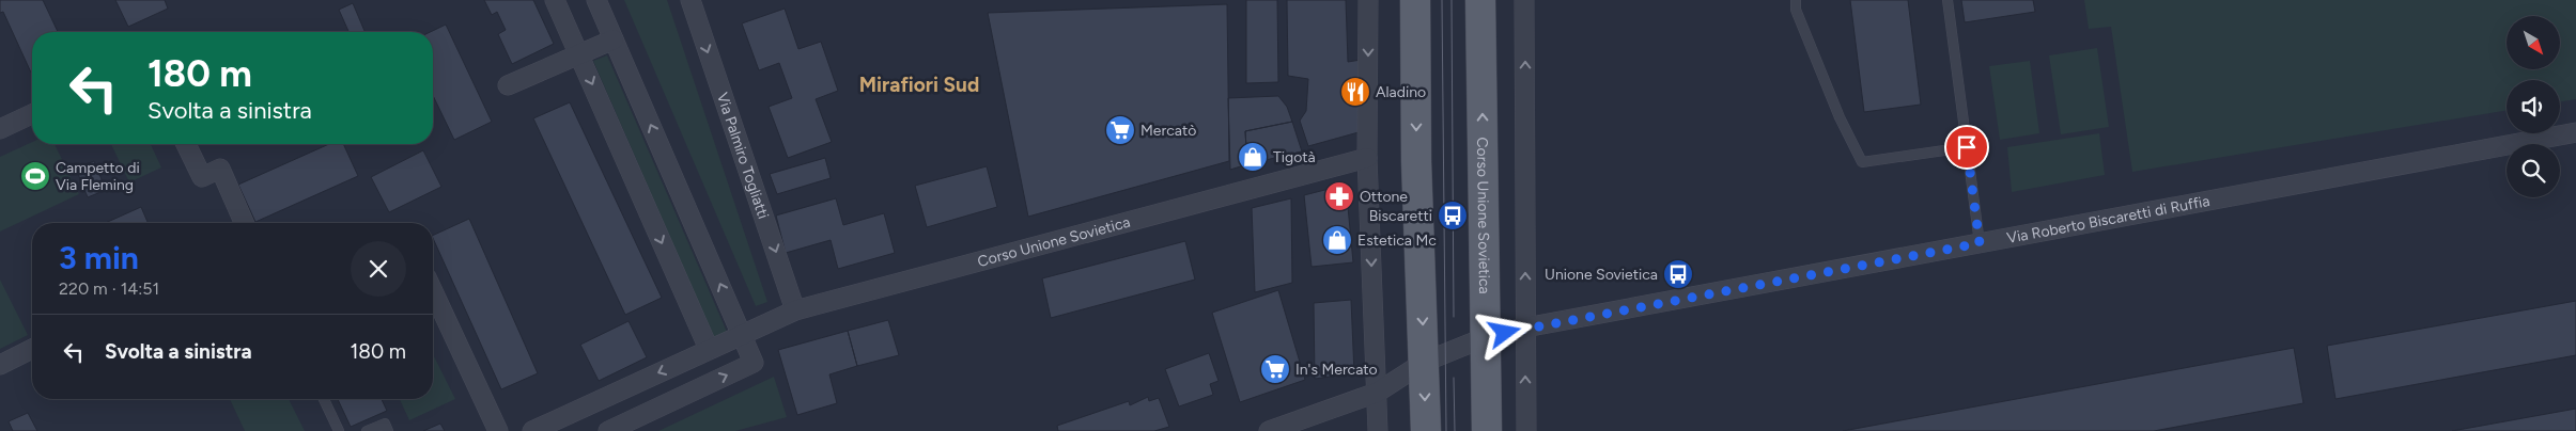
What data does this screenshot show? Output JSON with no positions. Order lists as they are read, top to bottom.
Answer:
{
  "streets": {
    "main road": ["Corso Unione Sovietica"],
    "street": ["Via Palmiro Togliatti", "Via Roberto Biscaretti di Ruffia"]
  },
  "crossings": [
    ["Via Palmiro Togliatti", "Corso Unione Sovietica"],
    ["Corso Unione Sovietica", "Via Roberto Biscaretti di Ruffia"]
  ],
  "districts": ["Mirafiori Sud"],
  "places": {
    "restaurant": ["Aladino"],
    "supermarket": ["Mercatò", "In's Mercato"],
    "shop": ["Tigotà", "Estetica Mc"],
    "sports": ["Campetto di Via Fleming"],
    "pharmacy": ["Ottone"],
    "bus stop": ["Biscaretti", "Unione Sovietica"]
  },
  "north": "bottom right",
  "page": {
    "turn": ["180 m", "Svolta a sinistra"],
    "heading": ["3 min", "220 m · 14:51"],
    "list": [
      {
        "name": "Svolta a sinistra",
        "value": "180 m"
      }
    ]
  }
}
